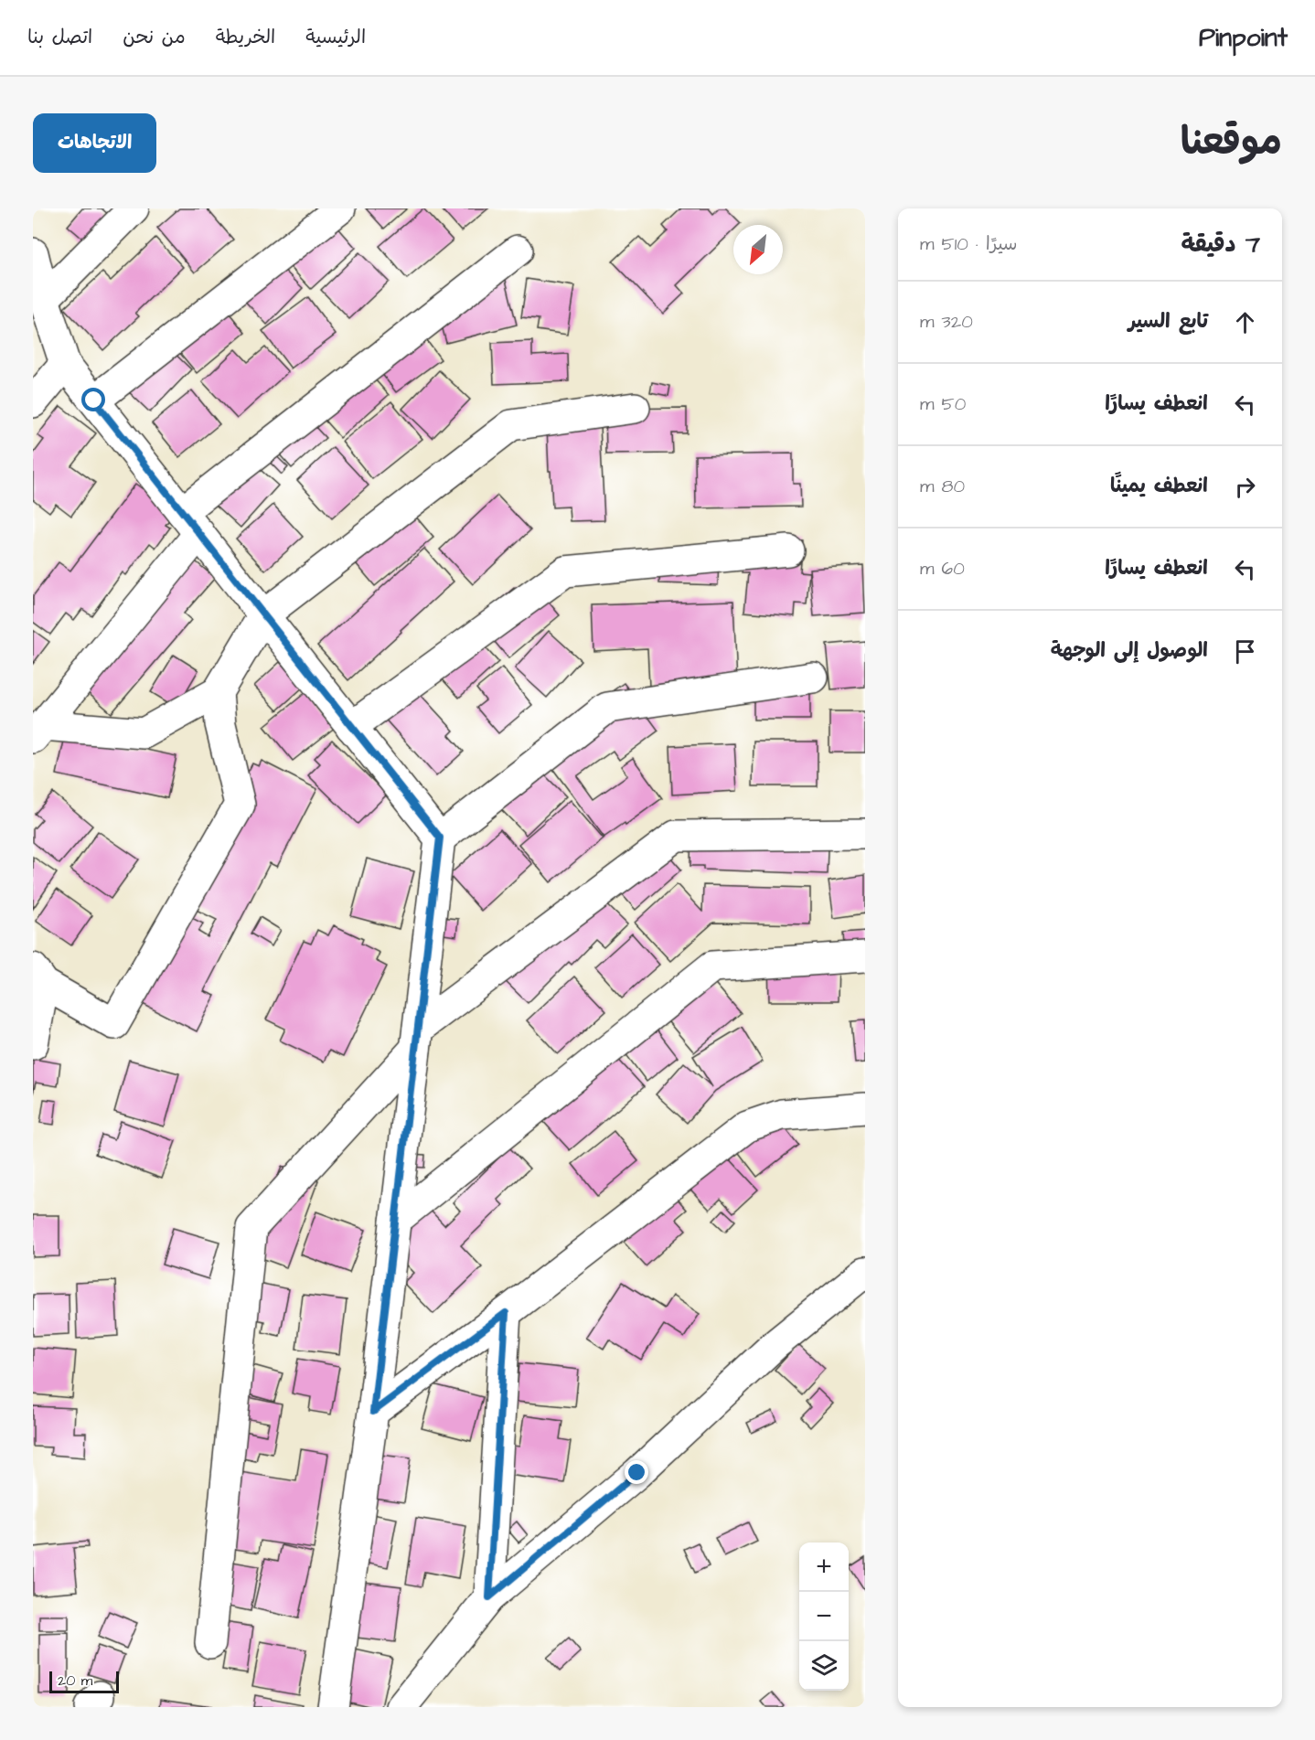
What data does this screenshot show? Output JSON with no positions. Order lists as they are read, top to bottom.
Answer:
{
  "scale_bar": "20 m",
  "north": "bottom left",
  "page": {
    "header": "Pinpoint",
    "nav": [
      "الرئيسية",
      "الخريطة",
      "من نحن",
      "اتصل بنا"
    ],
    "title": "موقعنا",
    "buttons": "الاتجاهات",
    "heading": ["7 دقيقة", "سيرًا · 510 m"],
    "list": [
      ["تابع السير", "320 m"],
      ["انعطف يسارًا", "50 m"],
      ["انعطف يمينًا", "80 m"],
      ["انعطف يسارًا", "60 m"],
      "الوصول إلى الوجهة"
    ],
    "map_buttons": ["+", "−"],
    "scale": "20 m"
  }
}
